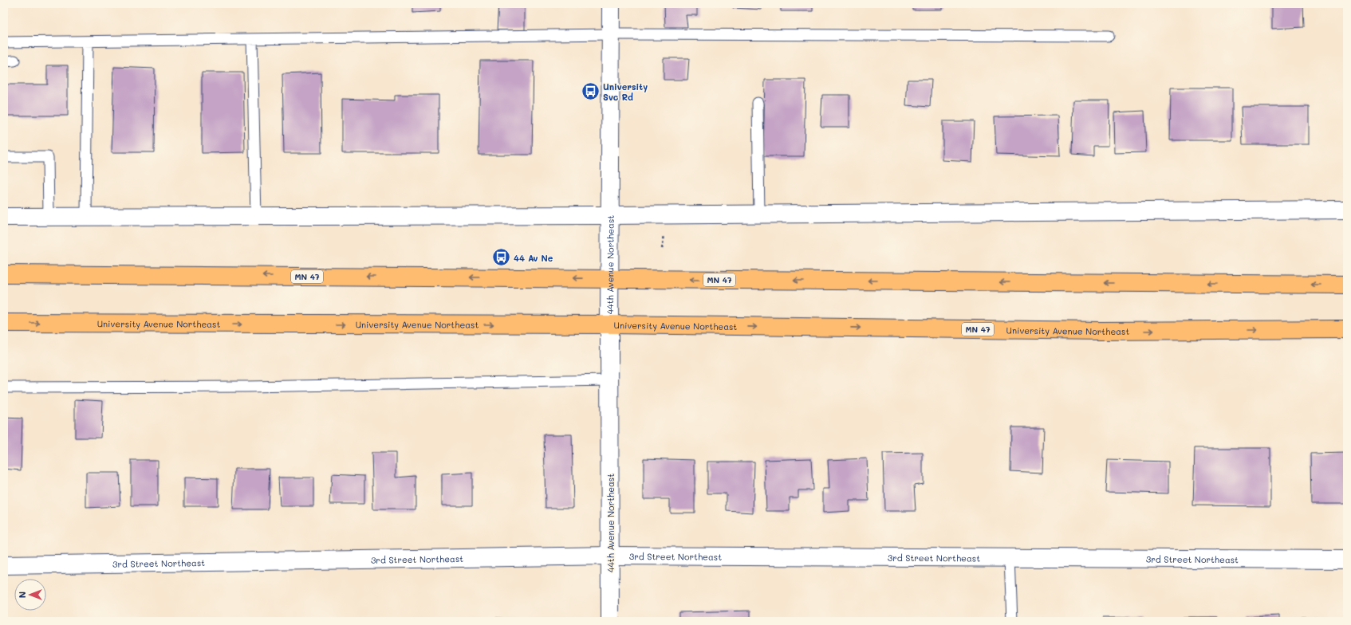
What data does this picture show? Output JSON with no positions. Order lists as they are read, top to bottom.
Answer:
{
  "streets": {
    "main road": ["MN 47", "University Avenue Northeast"],
    "street": ["44th Avenue Northeast", "3rd Street Northeast"]
  },
  "crossings": [
    ["44th Avenue Northeast", "MN 47"],
    ["44th Avenue Northeast", "University Avenue Northeast"],
    ["44th Avenue Northeast", "3rd Street Northeast"]
  ],
  "places": {
    "bus stop": ["University Svc Rd", "44 Av Ne"]
  },
  "north": "left"
}
